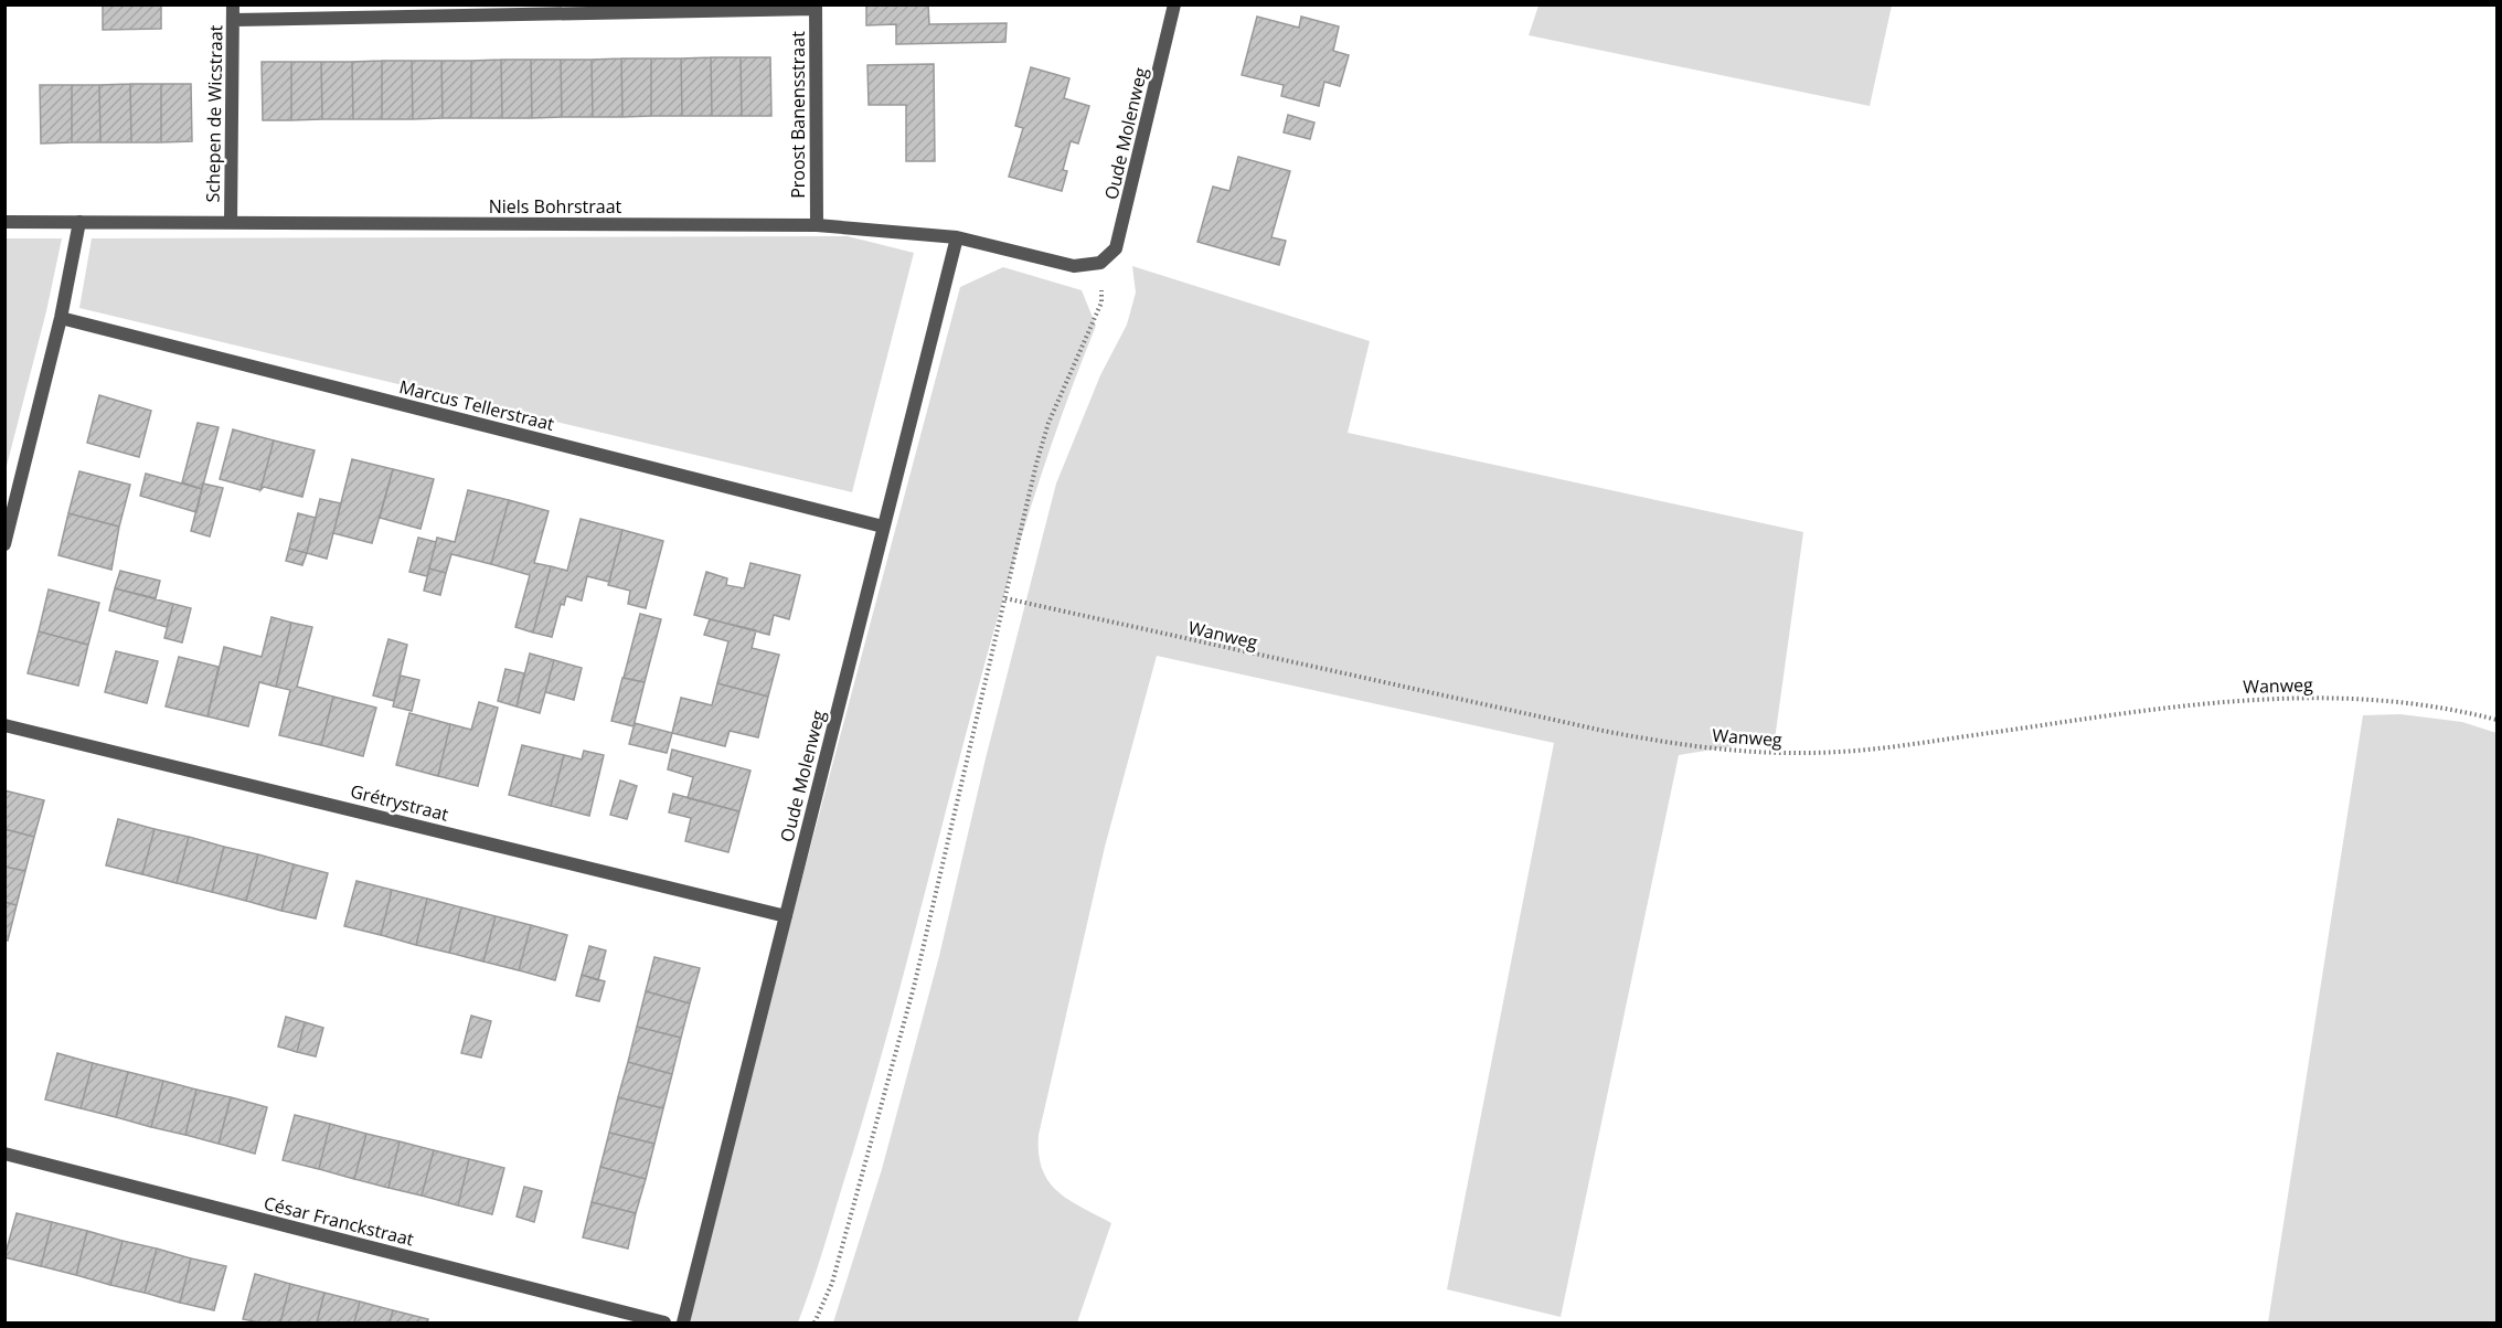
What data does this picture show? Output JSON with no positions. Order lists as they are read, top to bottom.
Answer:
{
  "streets": {
    "street": [
      "Schepen de Wicstraat",
      "Proost Banensstraat",
      "Oude Molenweg",
      "Niels Bohrstraat",
      "Marcus Tellerstraat",
      "Grétrystraat",
      "César Franckstraat"
    ],
    "path": ["Wanweg"]
  },
  "crossings": [
    ["Schepen de Wicstraat", "Niels Bohrstraat"],
    ["Proost Banensstraat", "Niels Bohrstraat"],
    ["Oude Molenweg", "Niels Bohrstraat"],
    ["Oude Molenweg", "Marcus Tellerstraat"],
    ["Oude Molenweg", "Grétrystraat"]
  ]
}
